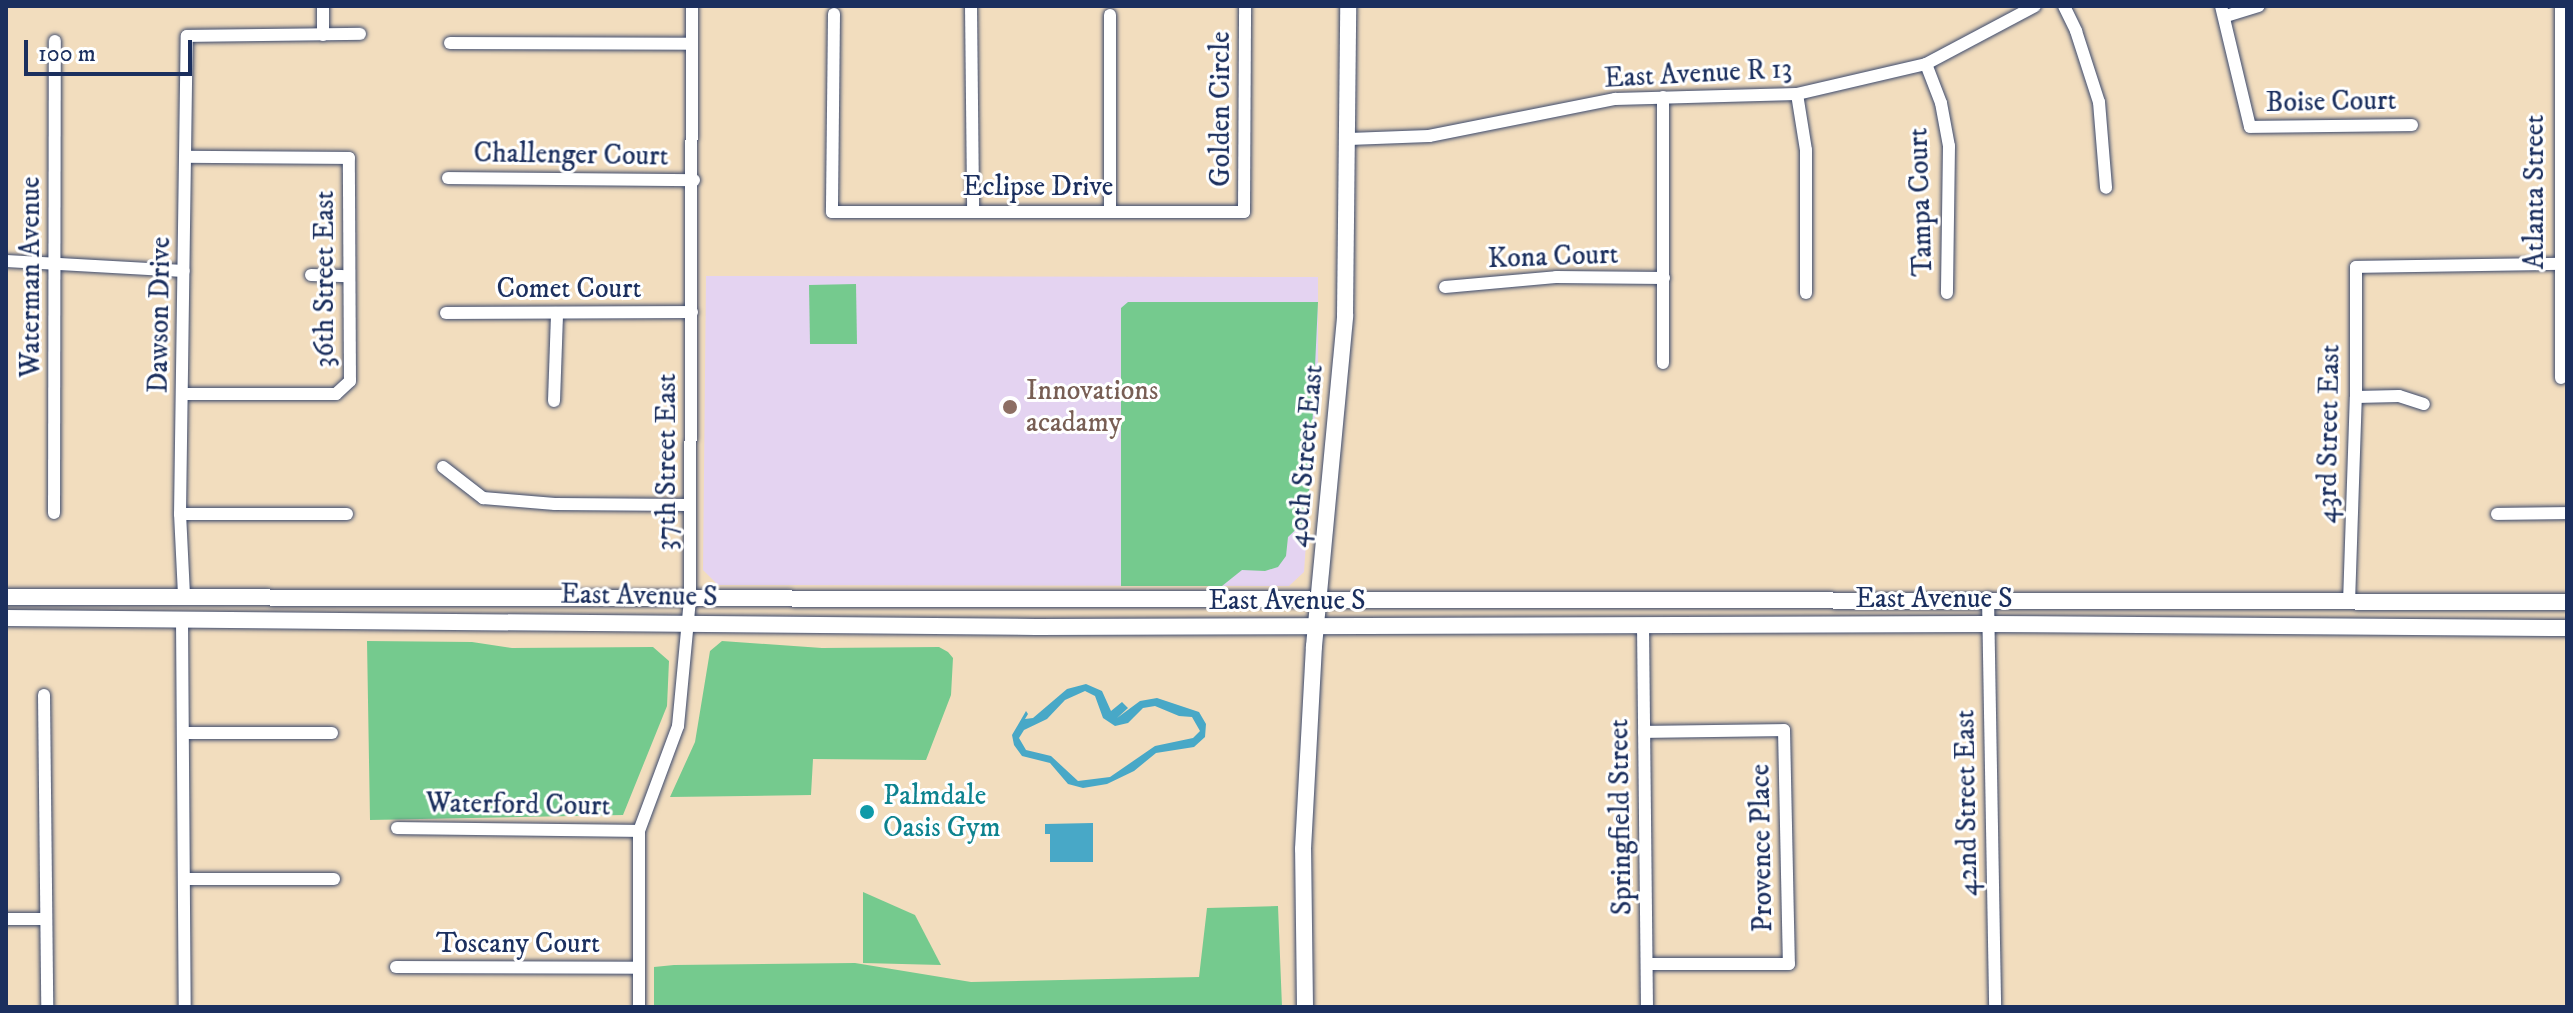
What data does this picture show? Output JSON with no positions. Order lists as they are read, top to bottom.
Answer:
{
  "streets": {
    "main road": ["40th Street East", "East Avenue S"],
    "street": [
      "East Avenue R 13",
      "Boise Court",
      "Golden Circle",
      "Challenger Court",
      "Eclipse Drive",
      "Atlanta Street",
      "Tampa Court",
      "Kona Court",
      "Waterman Avenue",
      "36th Street East",
      "Comet Court",
      "Dawson Drive",
      "43rd Street East",
      "37th Street East",
      "42nd Street East",
      "Waterford Court",
      "Springfield Street",
      "Provence Place",
      "Toscany Court"
    ]
  },
  "crossings": [
    ["East Avenue R 13", "Tampa Court"],
    ["East Avenue R 13", "40th Street East"],
    ["Golden Circle", "Eclipse Drive"],
    ["Challenger Court", "37th Street East"],
    ["Atlanta Street", "43rd Street East"],
    ["36th Street East", "Dawson Drive"],
    ["Comet Court", "37th Street East"],
    ["Dawson Drive", "East Avenue S"],
    ["43rd Street East", "East Avenue S"],
    ["40th Street East", "East Avenue S"],
    ["37th Street East", "East Avenue S"],
    ["37th Street East", "Waterford Court"],
    ["37th Street East", "Toscany Court"],
    ["East Avenue S", "42nd Street East"],
    ["East Avenue S", "Springfield Street"],
    ["Springfield Street", "Provence Place"]
  ],
  "places": ["Innovations acadamy", "Palmdale Oasis Gym"],
  "scale_bar": "100 m"
}
